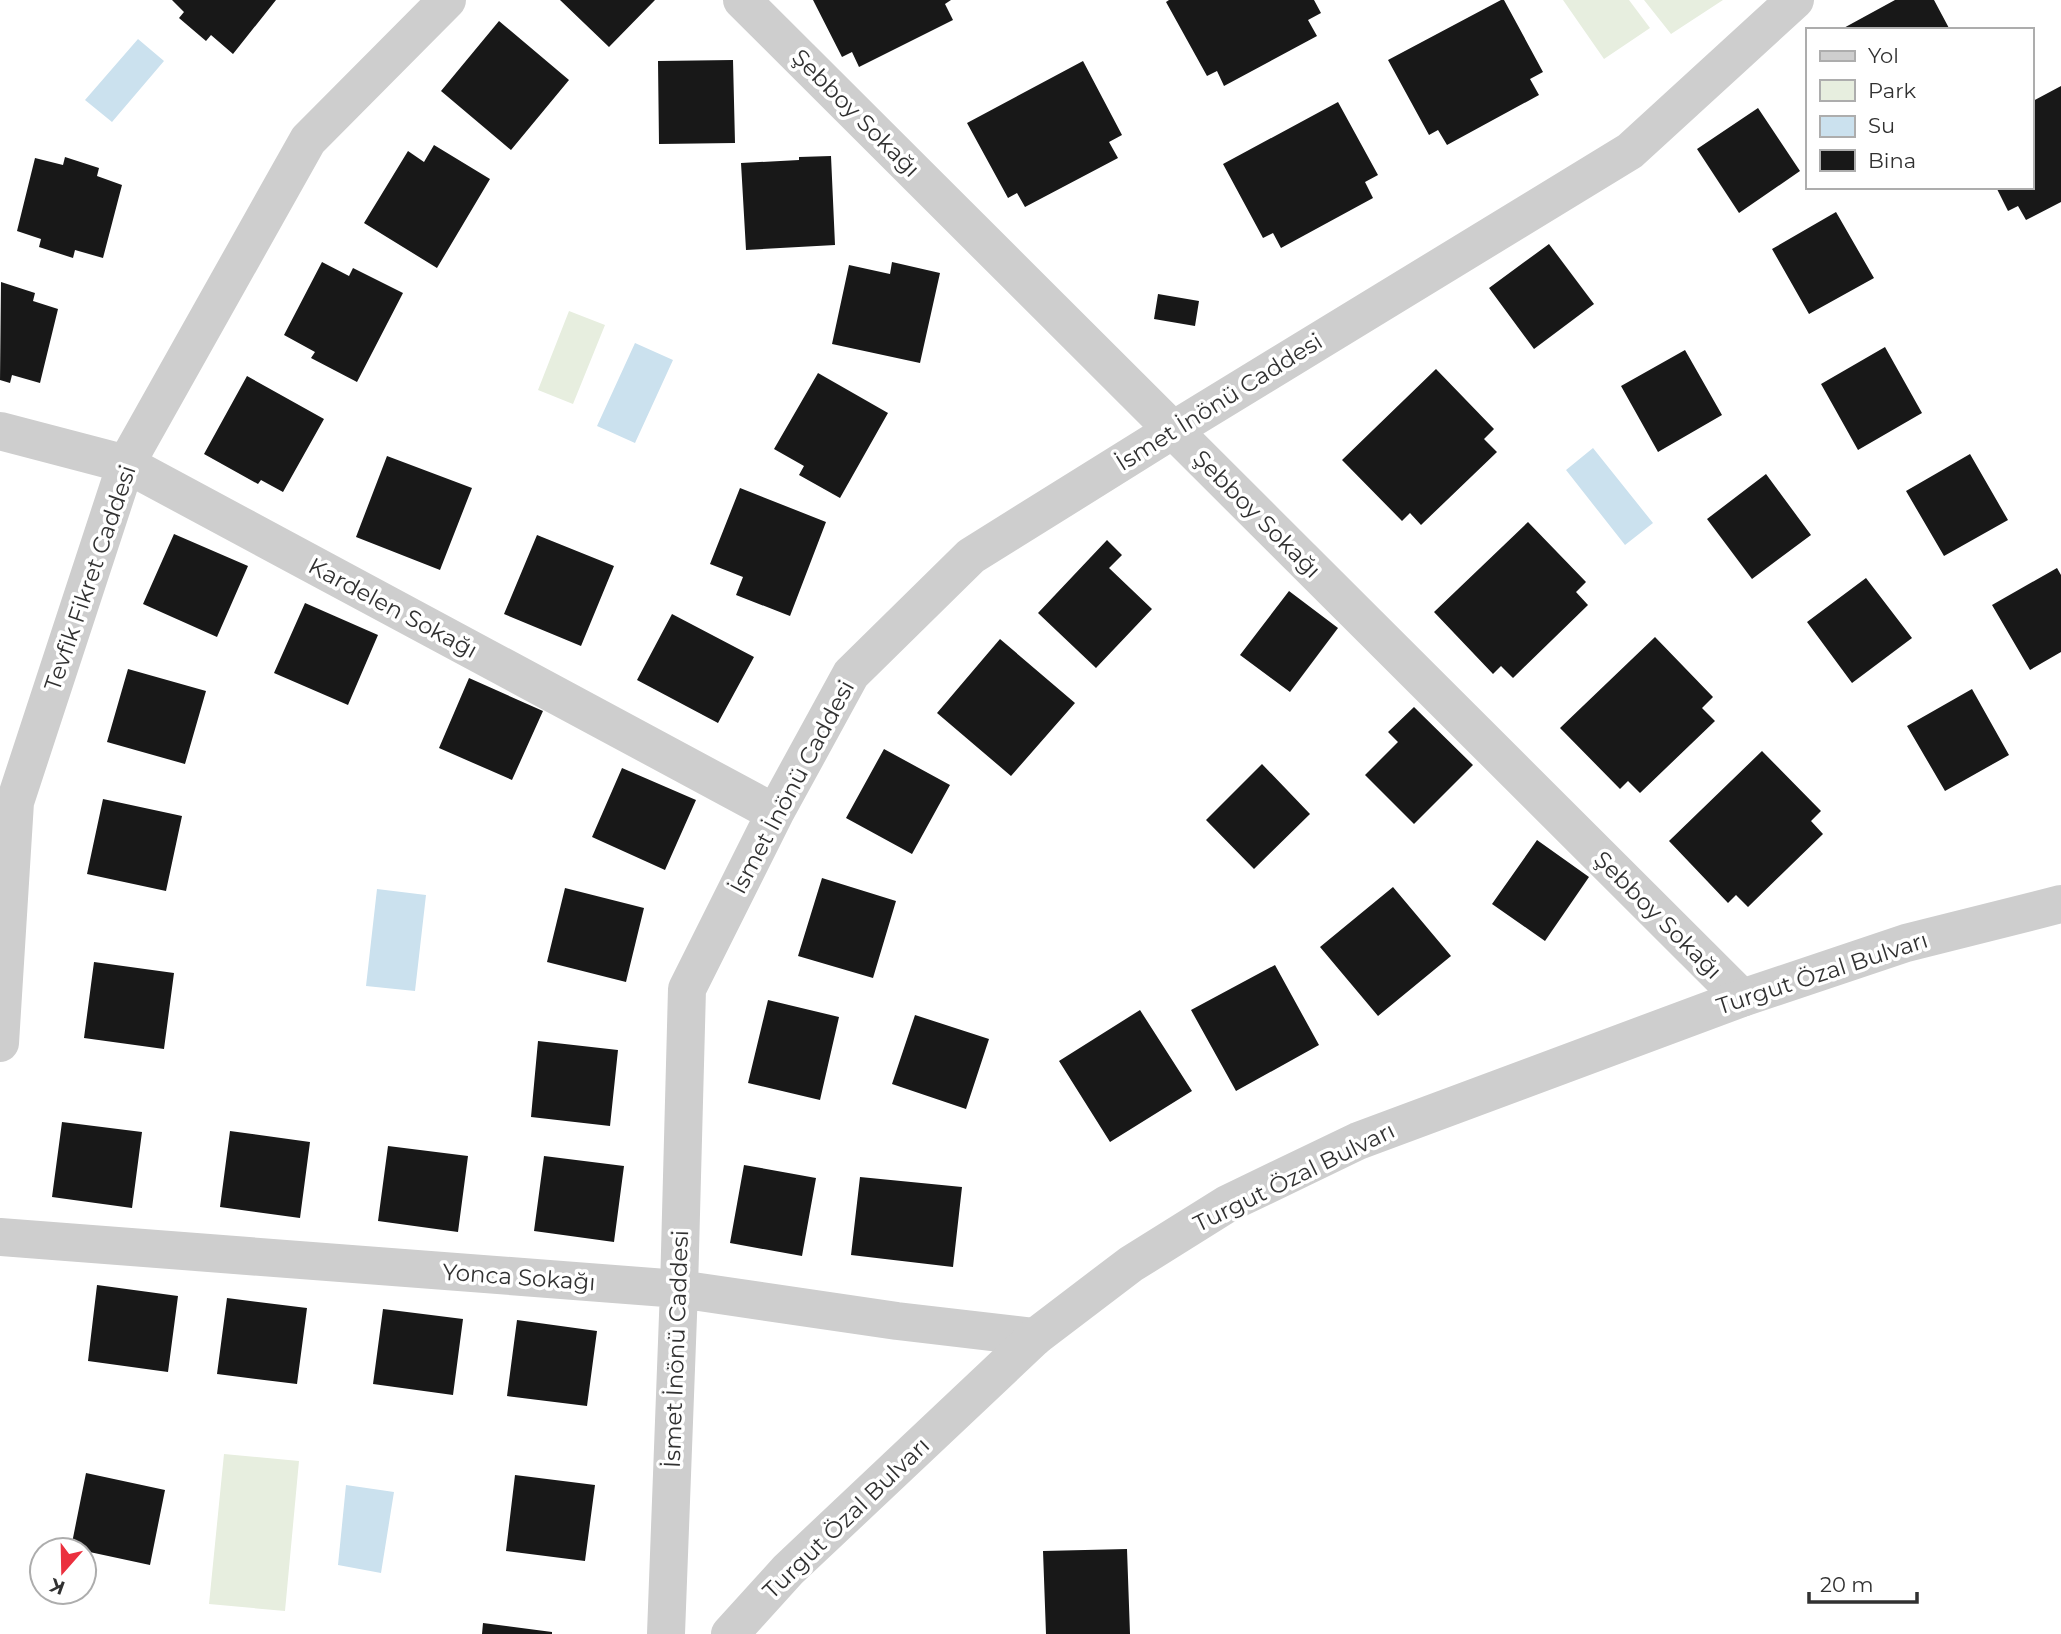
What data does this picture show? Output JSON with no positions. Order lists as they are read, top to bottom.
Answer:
{
  "streets": {
    "street": [
      "Şebboy Sokağı",
      "İsmet İnönü Caddesi",
      "Tevfik Fikret Caddesi",
      "Kardelen Sokağı",
      "Turgut Özal Bulvarı",
      "Yonca Sokağı"
    ]
  },
  "crossings": [
    ["Şebboy Sokağı", "İsmet İnönü Caddesi"],
    ["Şebboy Sokağı", "Turgut Özal Bulvarı"],
    ["İsmet İnönü Caddesi", "Kardelen Sokağı"],
    ["İsmet İnönü Caddesi", "Yonca Sokağı"],
    ["Tevfik Fikret Caddesi", "Kardelen Sokağı"],
    ["Turgut Özal Bulvarı", "Yonca Sokağı"]
  ],
  "legend": [
    "Yol",
    "Park",
    "Su",
    "Bina"
  ],
  "scale_bar": "20 m",
  "north": "bottom"
}
